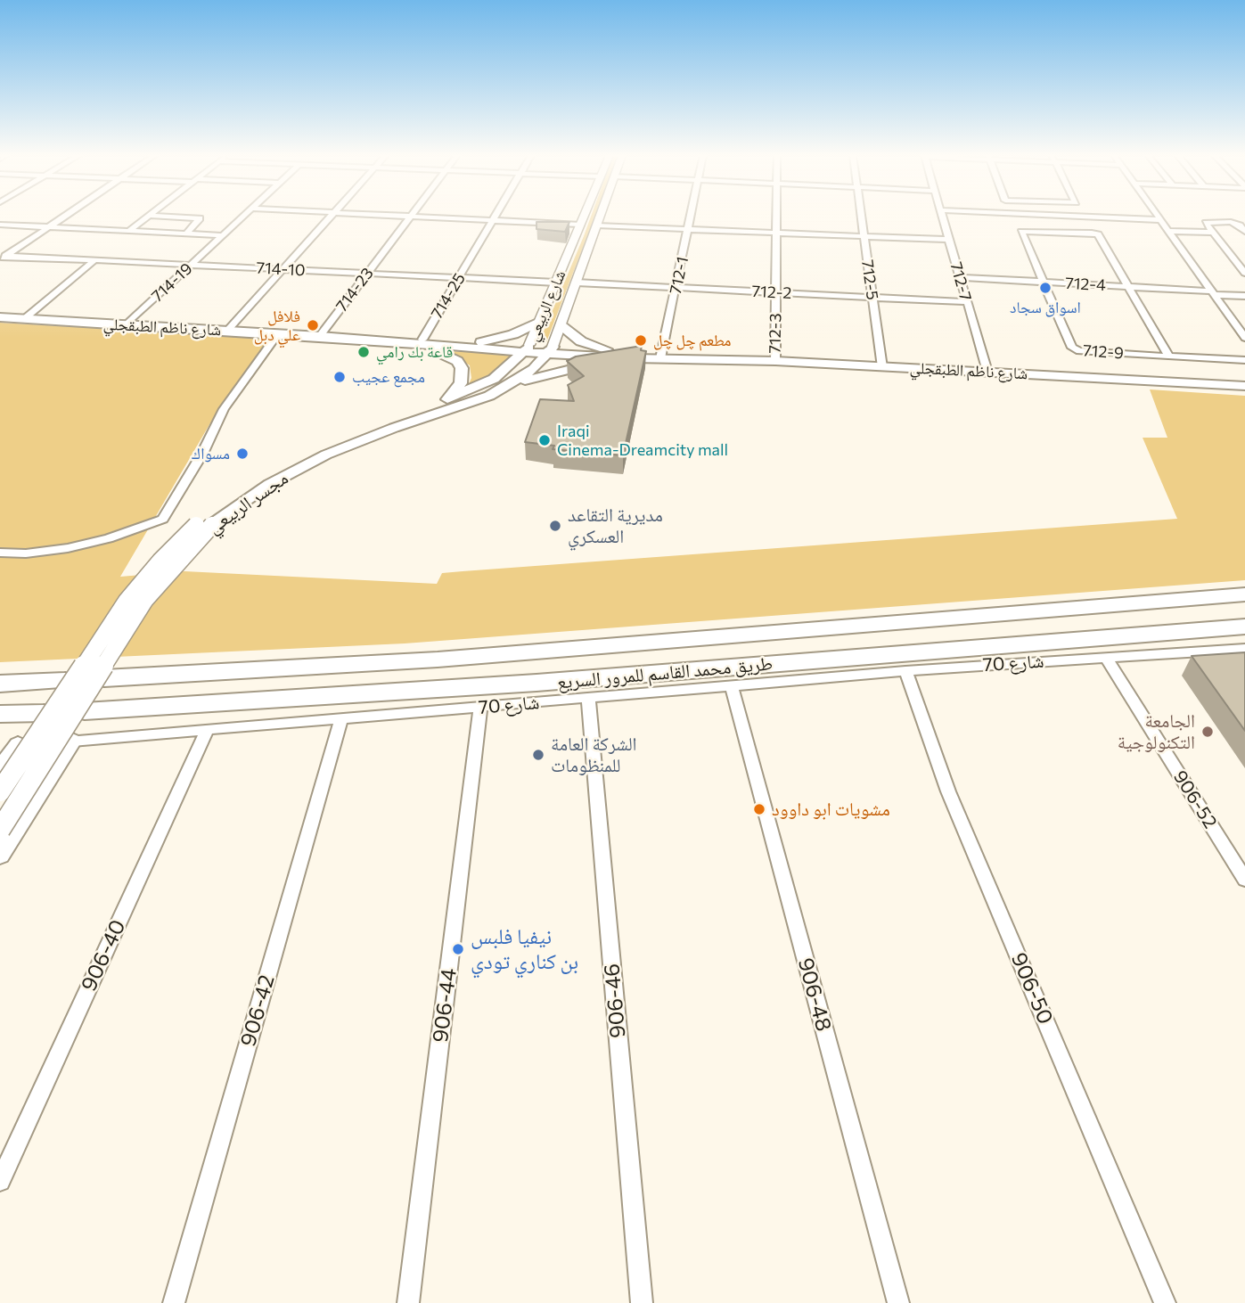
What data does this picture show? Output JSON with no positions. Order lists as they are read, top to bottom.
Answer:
{
  "streets": {
    "highway": ["طريق محمد القاسم للمرور السريع"],
    "main road": ["شارع ناظم الطبقجلي", "مجسر الربيعي"],
    "street": [
      "714-10",
      "712-1",
      "712-5",
      "712-7",
      "714-19",
      "712-4",
      "714-23",
      "712-2",
      "714-25",
      "شارع الربيعي",
      "712-3",
      "712-9",
      "شارع 70",
      "906-52",
      "906-40",
      "906-50",
      "906-48",
      "906-46",
      "906-44",
      "906-42"
    ]
  },
  "crossings": [
    ["714-10", "714-19"],
    ["714-10", "714-23"],
    ["714-10", "714-25"],
    ["714-10", "شارع الربيعي"],
    ["712-1", "712-2"],
    ["712-1", "شارع ناظم الطبقجلي"],
    ["712-5", "712-2"],
    ["712-5", "شارع ناظم الطبقجلي"],
    ["712-7", "712-4"],
    ["712-7", "712-2"],
    ["712-7", "شارع ناظم الطبقجلي"],
    ["714-19", "شارع ناظم الطبقجلي"],
    ["712-4", "712-9"],
    ["714-23", "شارع ناظم الطبقجلي"],
    ["712-2", "شارع الربيعي"],
    ["712-2", "712-3"],
    ["714-25", "شارع ناظم الطبقجلي"],
    ["شارع الربيعي", "شارع ناظم الطبقجلي"],
    ["شارع الربيعي", "مجسر الربيعي"],
    ["شارع ناظم الطبقجلي", "712-3"],
    ["شارع ناظم الطبقجلي", "مجسر الربيعي"],
    ["شارع 70", "906-52"],
    ["شارع 70", "906-40"],
    ["شارع 70", "906-50"],
    ["شارع 70", "906-48"],
    ["شارع 70", "906-46"],
    ["شارع 70", "906-44"],
    ["شارع 70", "906-42"]
  ],
  "places": [
    "اسواق سجاد",
    "فلافل علي دبل",
    "مطعم چل چل",
    "قاعة بك رامي",
    "مجمع عجيب",
    "Iraqi Cinema-Dreamcity mall",
    "مسواك",
    "مديرية التقاعد العسكري",
    "الجامعة التكنولوجية",
    "الشركة العامة للمنظومات",
    "مشويات ابو داوود",
    "نيفيا فلبس بن كناري تودي"
  ]
}
